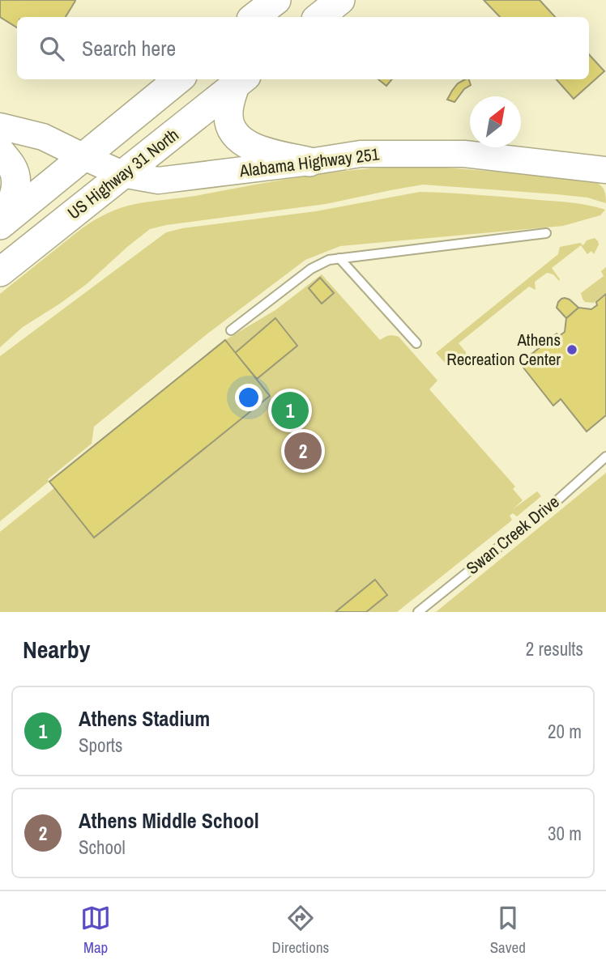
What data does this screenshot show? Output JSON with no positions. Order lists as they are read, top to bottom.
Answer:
{
  "streets": {
    "main road": ["Alabama Highway 251", "US Highway 31 North"],
    "lane": ["Swan Creek Drive"]
  },
  "crossings": [
    ["Alabama Highway 251", "US Highway 31 North"]
  ],
  "places": ["Athens Recreation Center"],
  "north": "top right",
  "page": {
    "search": "Search here",
    "pins": ["1", "2"],
    "heading": ["Nearby", "2 results"],
    "list": [
      {
        "mark": "1",
        "name": "Athens Stadium",
        "note": "Sports",
        "value": "20 m"
      },
      {
        "mark": "2",
        "name": "Athens Middle School",
        "note": "School",
        "value": "30 m"
      }
    ],
    "nav": ["Map", "Directions", "Saved"]
  }
}
